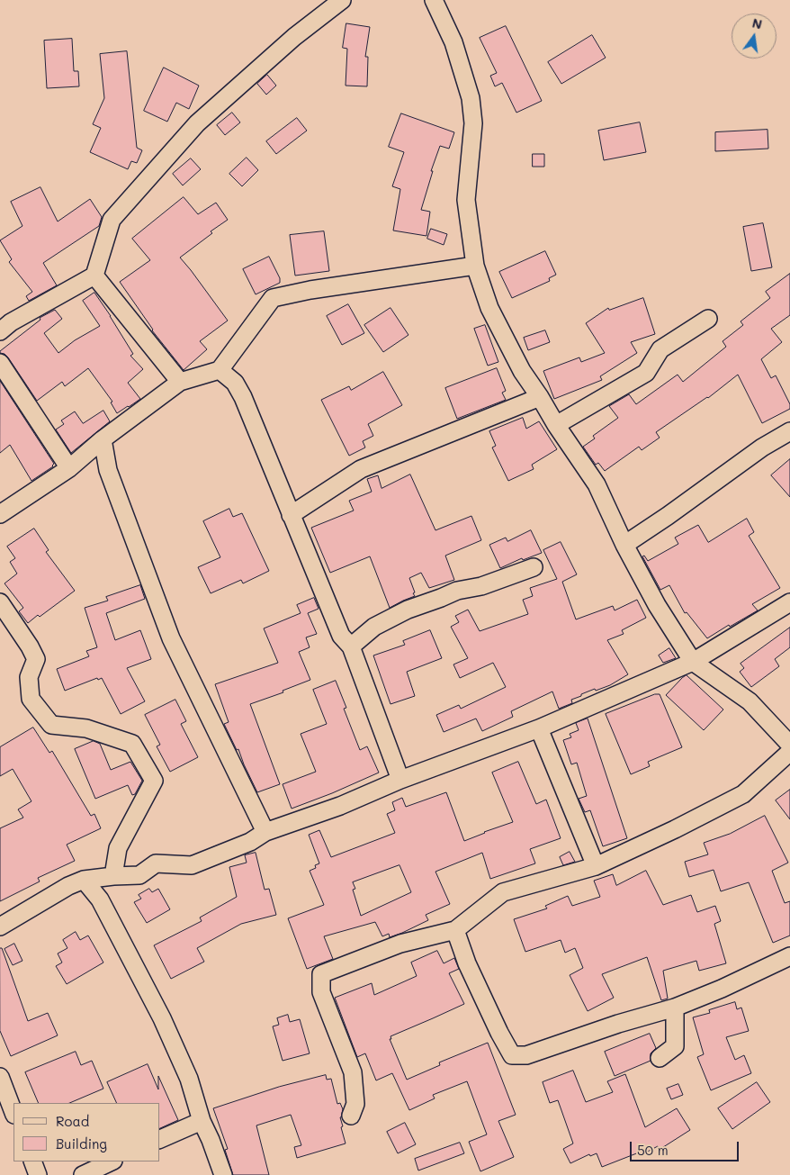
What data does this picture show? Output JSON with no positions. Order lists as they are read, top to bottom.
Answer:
{
  "legend": ["Road", "Building"],
  "scale_bar": "50 m",
  "north": "top"
}
